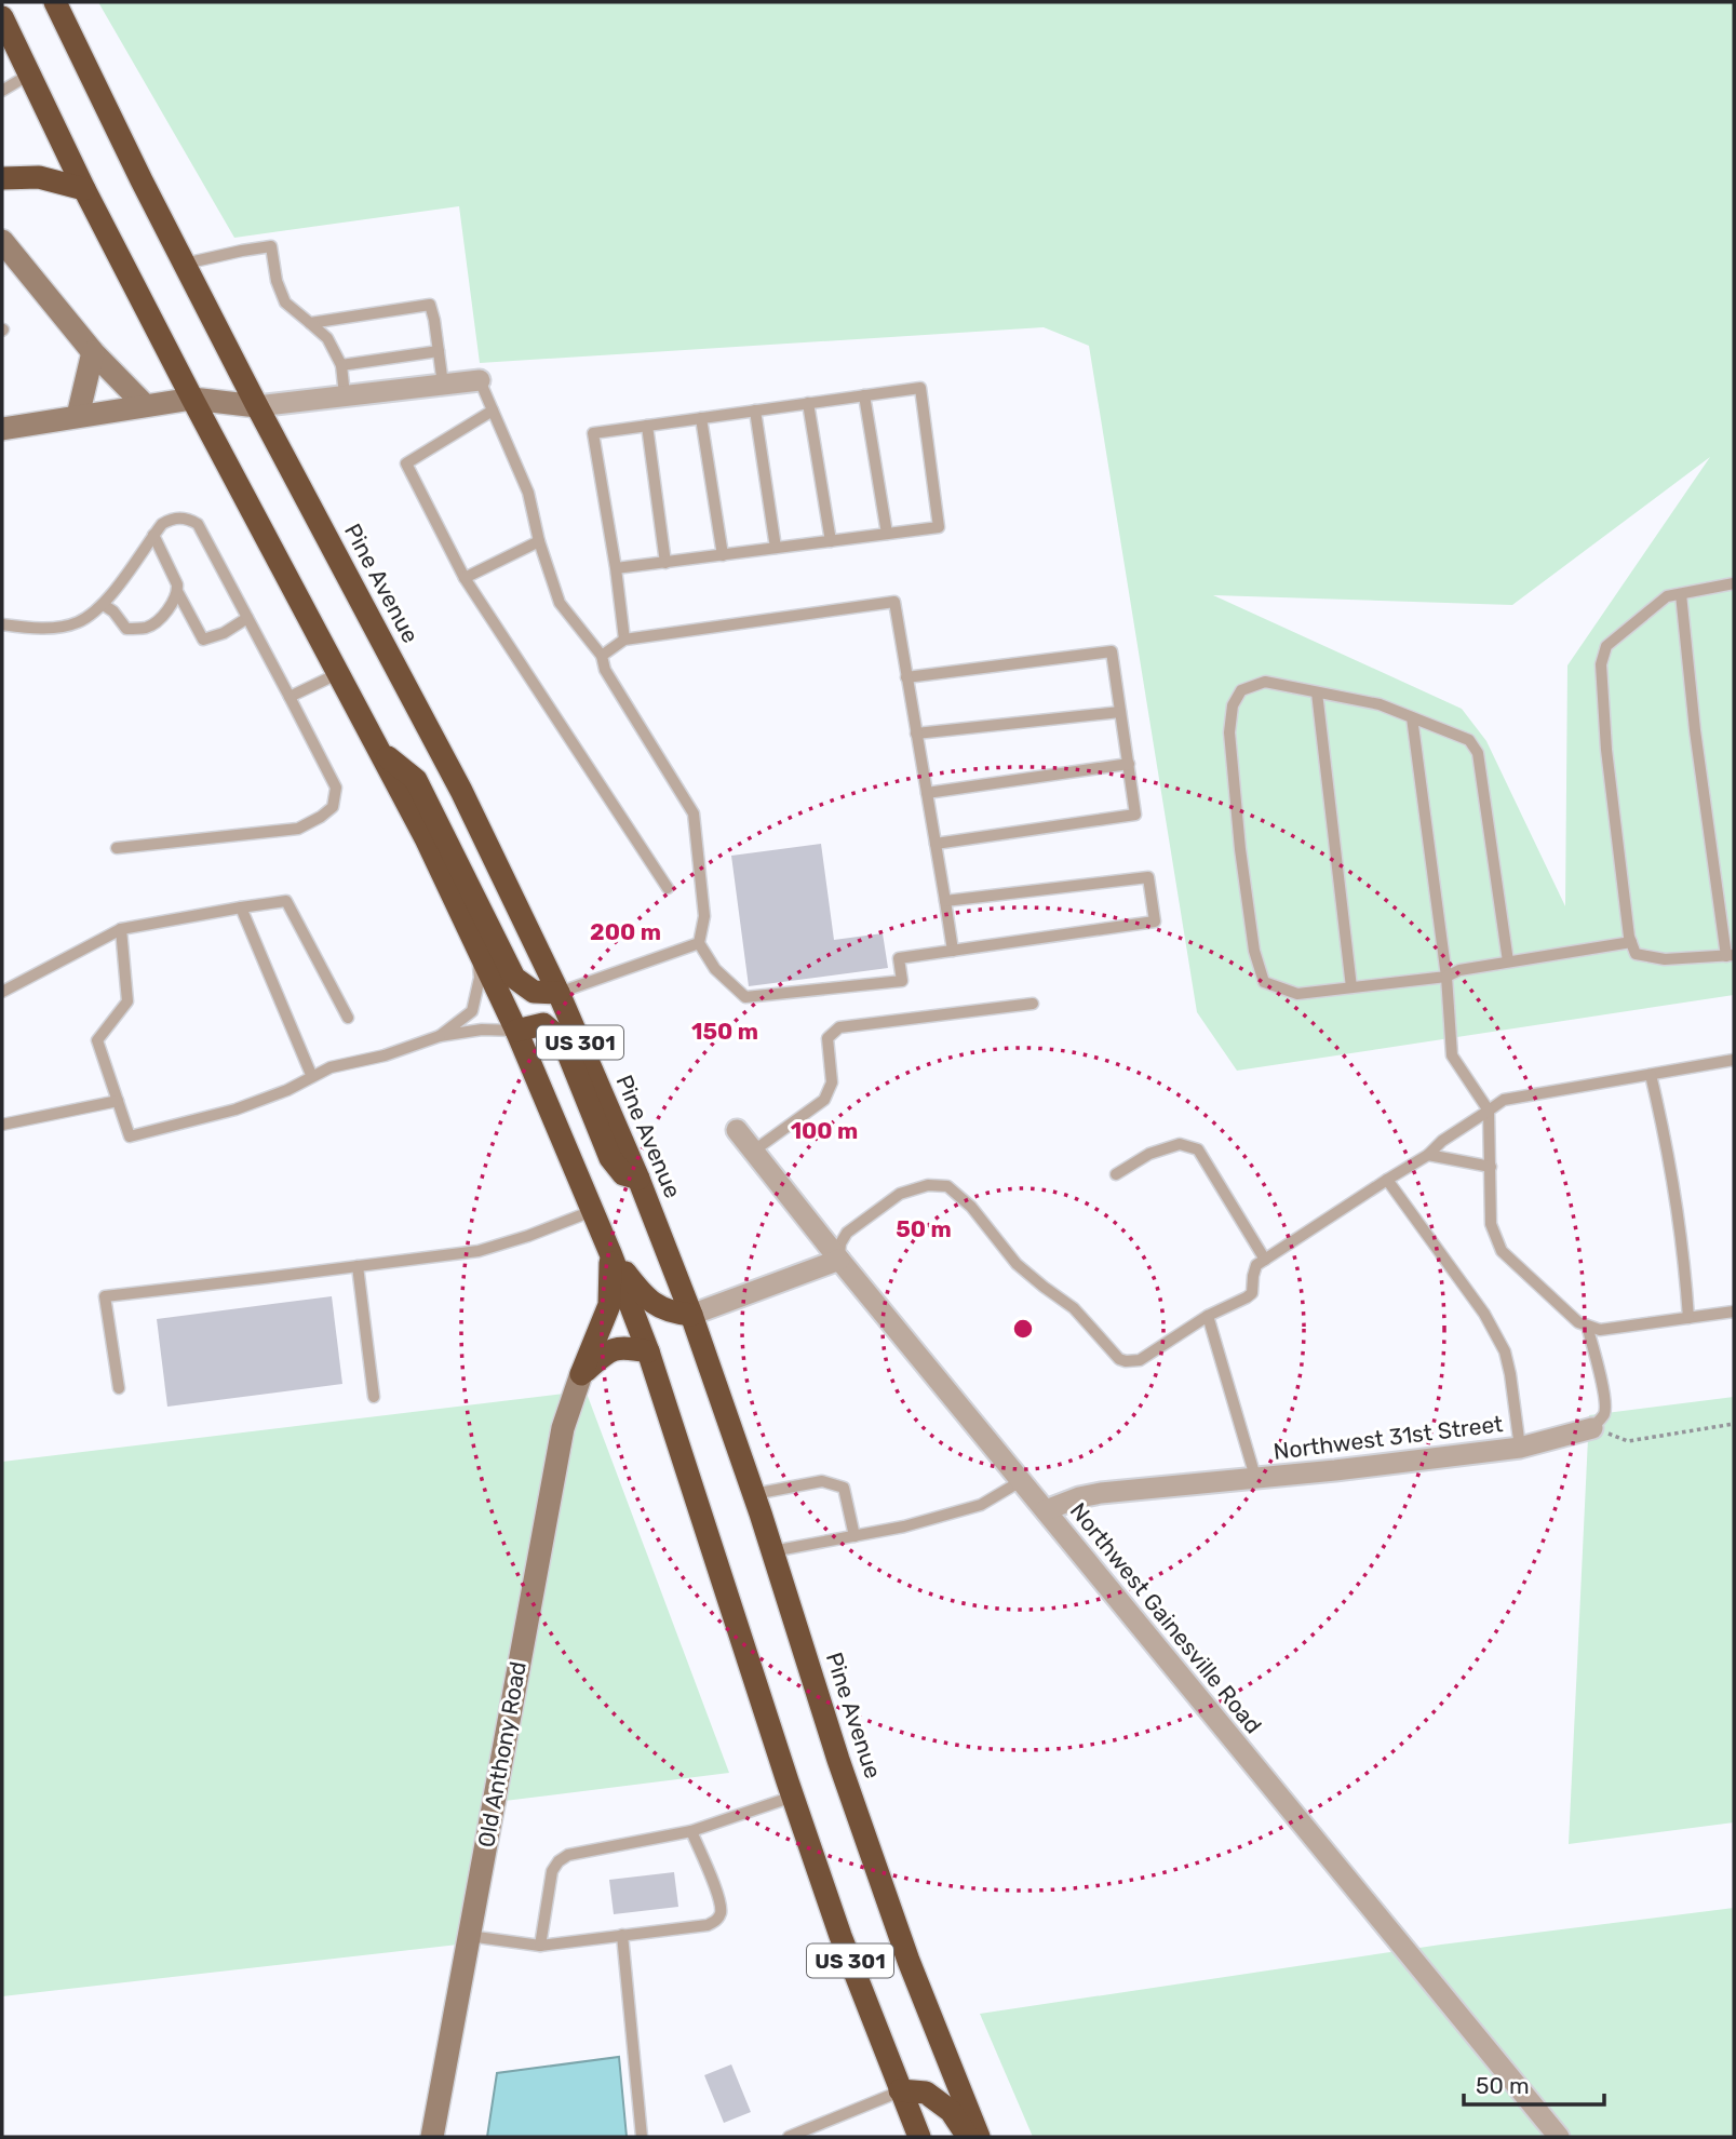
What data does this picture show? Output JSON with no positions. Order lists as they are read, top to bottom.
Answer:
{
  "streets": {
    "highway": ["Pine Avenue", "US 301"],
    "street": ["Northwest 31st Street", "Northwest Gainesville Road", "Old Anthony Road"]
  },
  "crossings": [
    ["Northwest 31st Street", "Northwest Gainesville Road"]
  ],
  "scale_bar": "50 m",
  "rings": [
    "200 m",
    "150 m",
    "100 m",
    "50 m"
  ]
}
